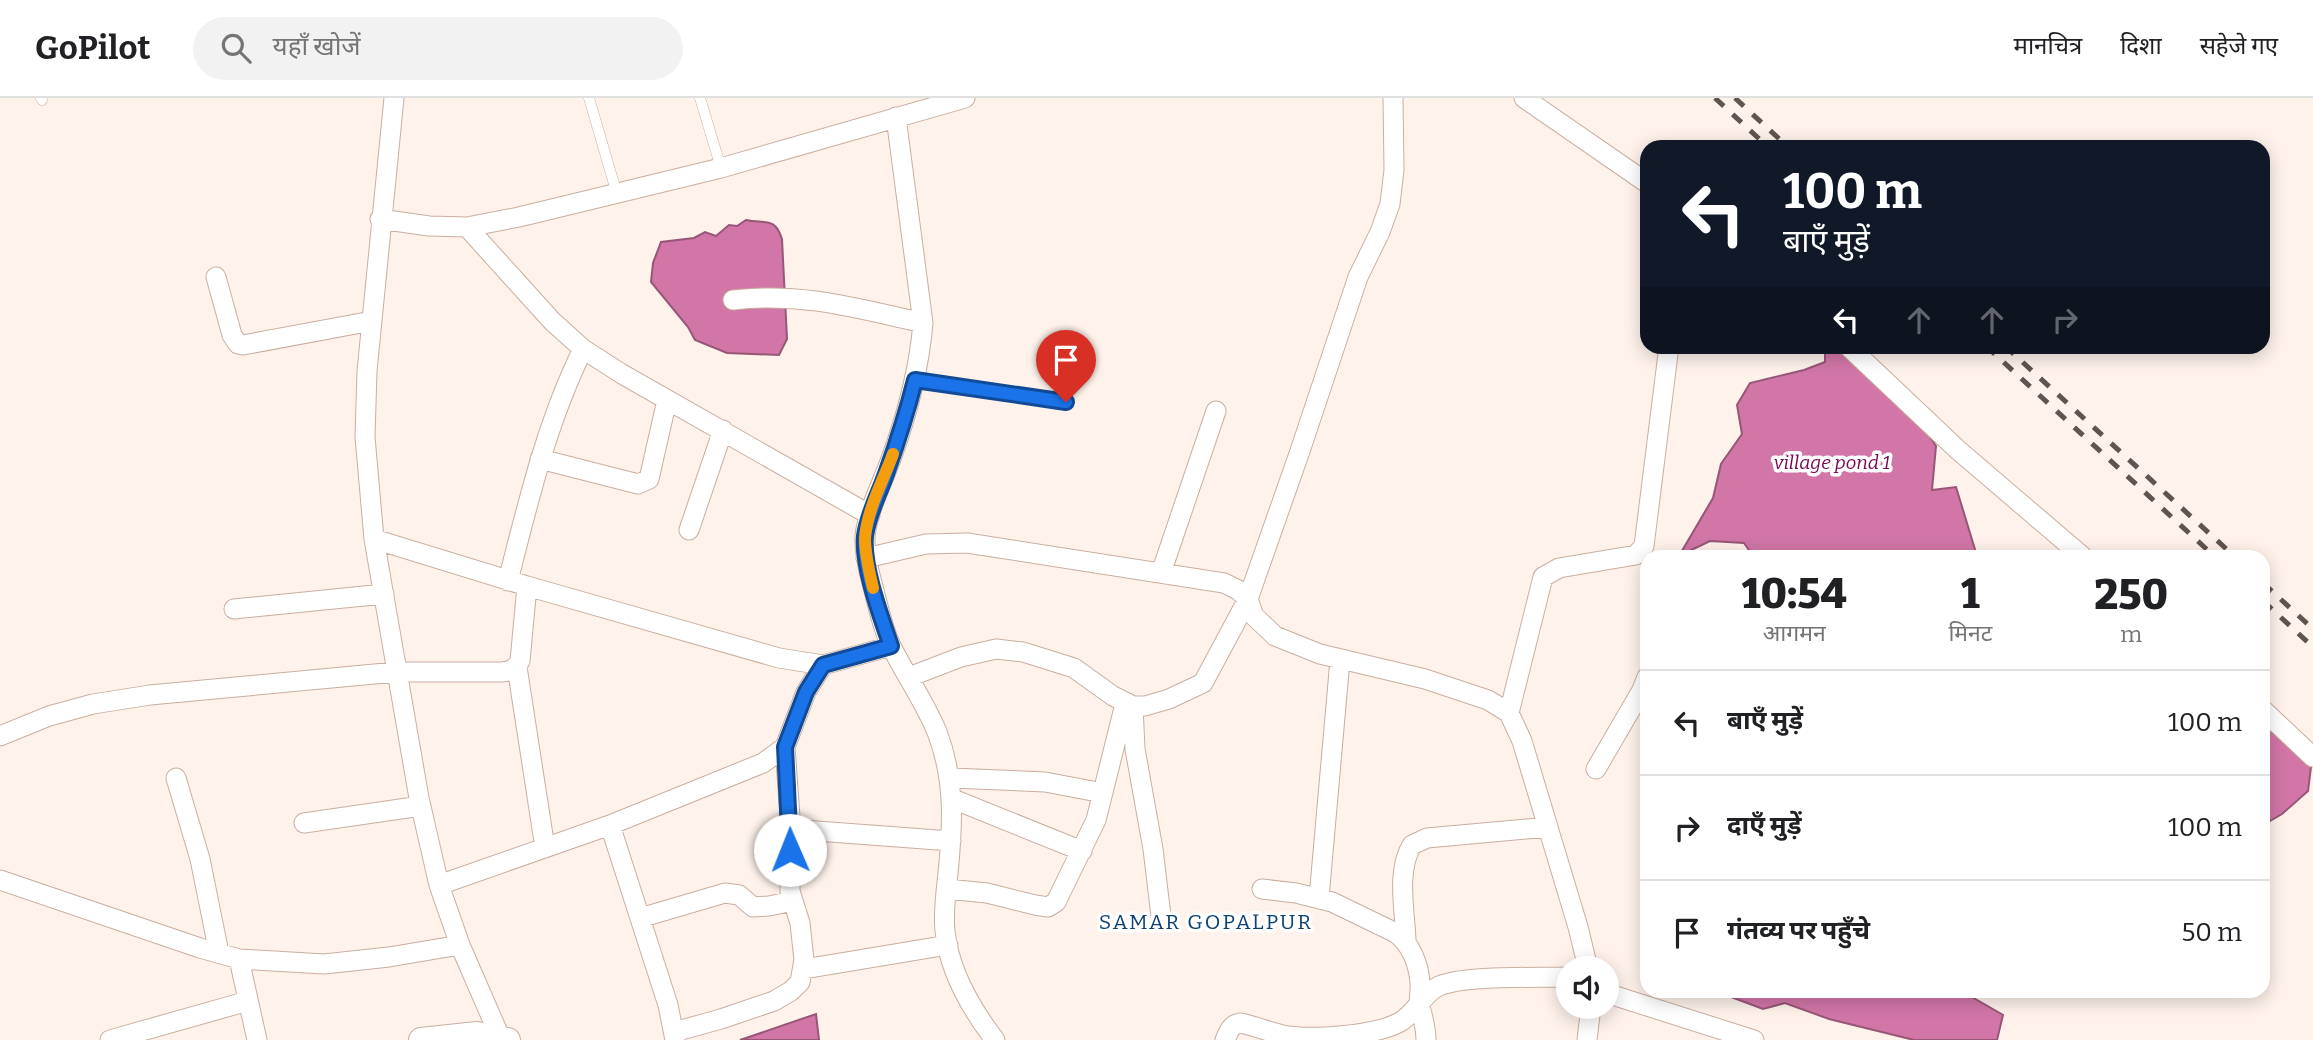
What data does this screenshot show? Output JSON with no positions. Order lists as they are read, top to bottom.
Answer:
{
  "districts": ["SAMAR GOPALPUR"],
  "water": ["village pond 1"],
  "page": {
    "header": "GoPilot",
    "search": "यहाँ खोजें",
    "nav": ["मानचित्र", "दिशा", "सहेजे गए"],
    "turn": ["100 m", "बाएँ मुड़ें"],
    "eta": [
      "10:54",
      "आगमन",
      "1",
      "मिनट",
      "250",
      "m"
    ],
    "list": [
      {
        "name": "बाएँ मुड़ें",
        "value": "100 m"
      },
      {
        "name": "दाएँ मुड़ें",
        "value": "100 m"
      },
      {
        "name": "गंतव्य पर पहुँचे",
        "value": "50 m"
      }
    ]
  }
}
